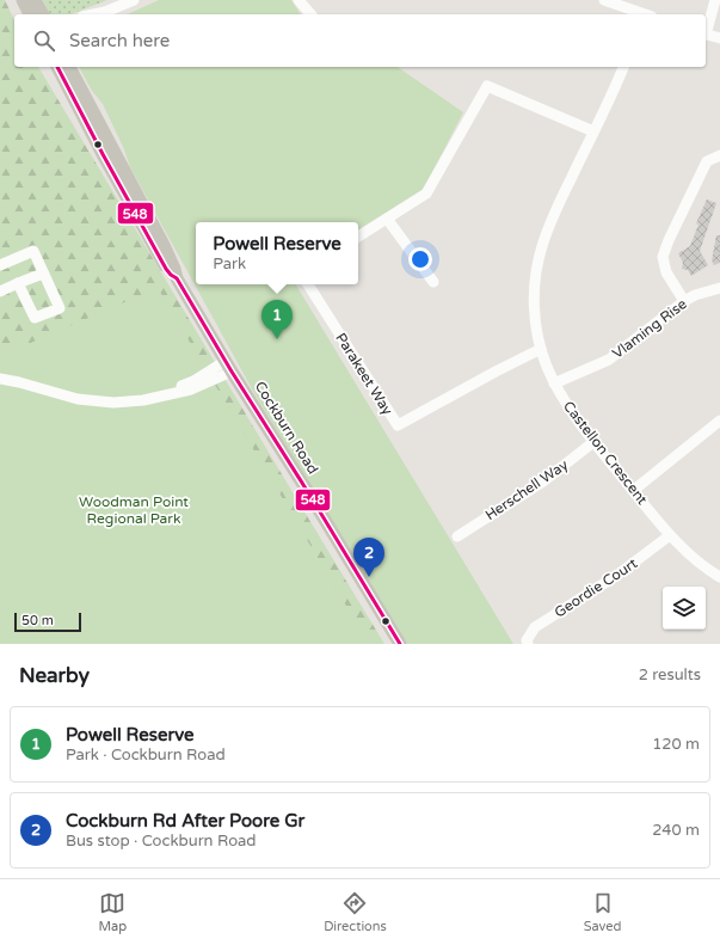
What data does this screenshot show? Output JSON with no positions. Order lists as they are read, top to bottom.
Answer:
{
  "streets": {
    "main road": ["Cockburn Road"],
    "street": [
      "Vlaming Rise",
      "Parakeet Way",
      "Castellon Crescent",
      "Herschell Way",
      "Geordie Court"
    ]
  },
  "crossings": [
    ["Vlaming Rise", "Castellon Crescent"],
    ["Parakeet Way", "Castellon Crescent"],
    ["Castellon Crescent", "Herschell Way"],
    ["Castellon Crescent", "Geordie Court"]
  ],
  "parks": ["Woodman Point Regional Park"],
  "lines": ["transit line 548"],
  "scale_bar": "50 m",
  "page": {
    "search": "Search here",
    "popup": ["Powell Reserve", "Park"],
    "pins": ["1", "2"],
    "scale": "50 m",
    "heading": ["Nearby", "2 results"],
    "list": [
      {
        "mark": "1",
        "name": "Powell Reserve",
        "note": "Park · Cockburn Road",
        "value": "120 m"
      },
      {
        "mark": "2",
        "name": "Cockburn Rd After Poore Gr",
        "note": "Bus stop · Cockburn Road",
        "value": "240 m"
      }
    ],
    "nav": ["Map", "Directions", "Saved"]
  }
}
